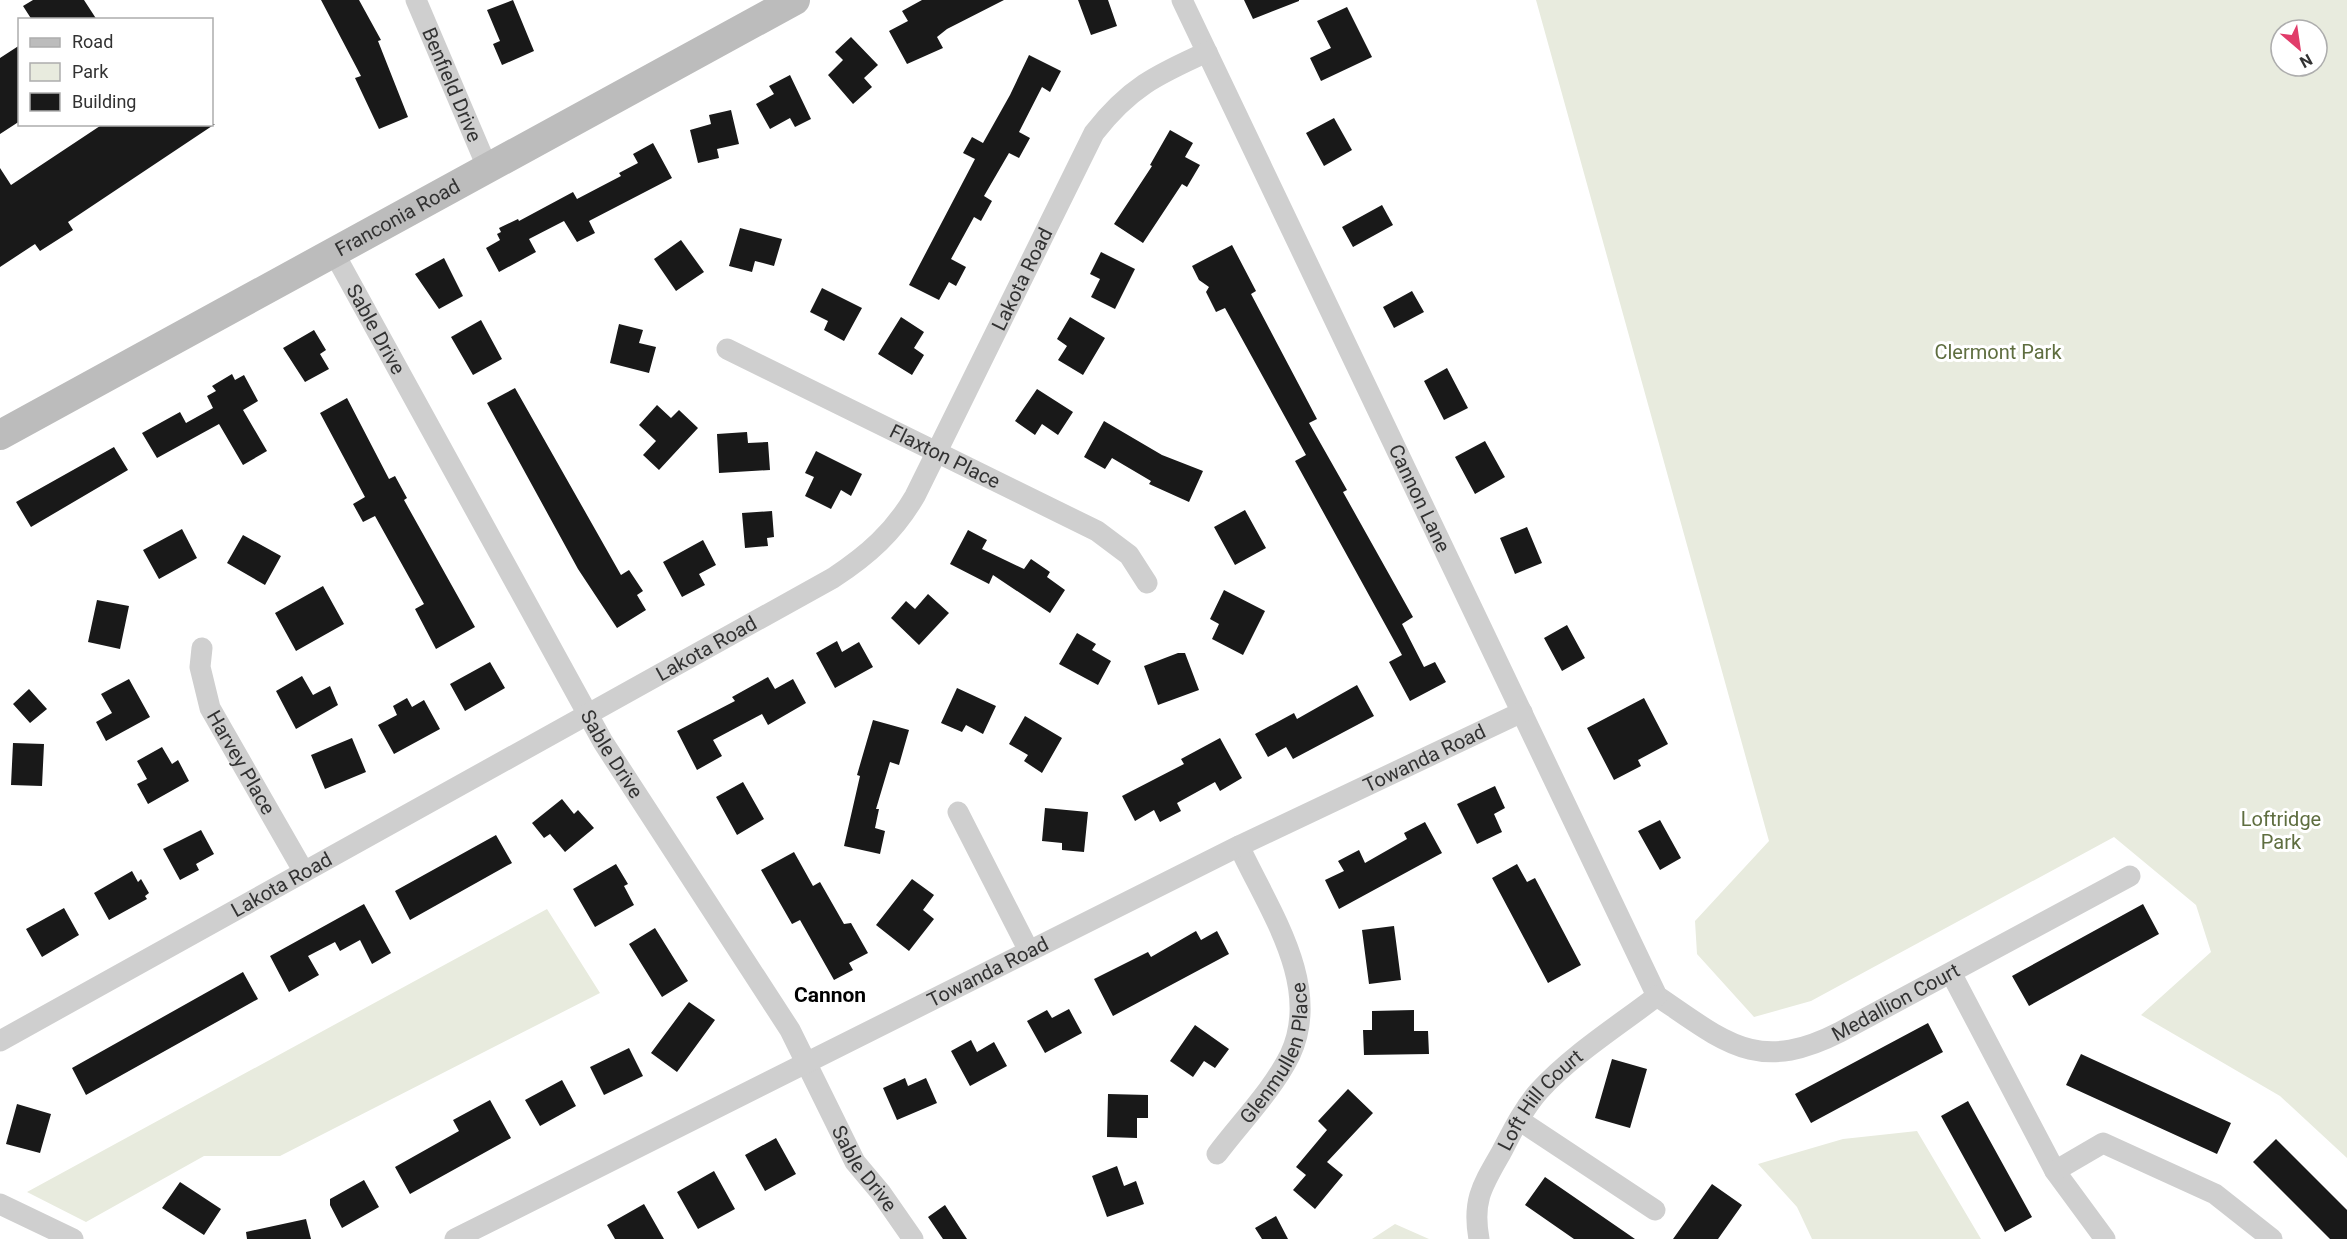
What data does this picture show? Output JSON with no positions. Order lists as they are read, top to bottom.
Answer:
{
  "streets": {
    "main road": ["Franconia Road"],
    "street": [
      "Benfield Drive",
      "Lakota Road",
      "Sable Drive",
      "Flaxton Place",
      "Cannon Lane",
      "Towanda Road",
      "Harvey Place",
      "Medallion Court",
      "Glenmullen Place",
      "Loft Hill Court"
    ]
  },
  "crossings": [
    ["Benfield Drive", "Franconia Road"],
    ["Franconia Road", "Sable Drive"],
    ["Lakota Road", "Sable Drive"],
    ["Lakota Road", "Flaxton Place"],
    ["Lakota Road", "Cannon Lane"],
    ["Lakota Road", "Harvey Place"],
    ["Sable Drive", "Towanda Road"],
    ["Cannon Lane", "Towanda Road"],
    ["Cannon Lane", "Medallion Court"],
    ["Cannon Lane", "Loft Hill Court"],
    ["Towanda Road", "Glenmullen Place"],
    ["Medallion Court", "Loft Hill Court"]
  ],
  "districts": ["Cannon"],
  "parks": ["Clermont Park", "Loftridge Park"],
  "legend": ["Road", "Park", "Building"],
  "north": "bottom right"
}
